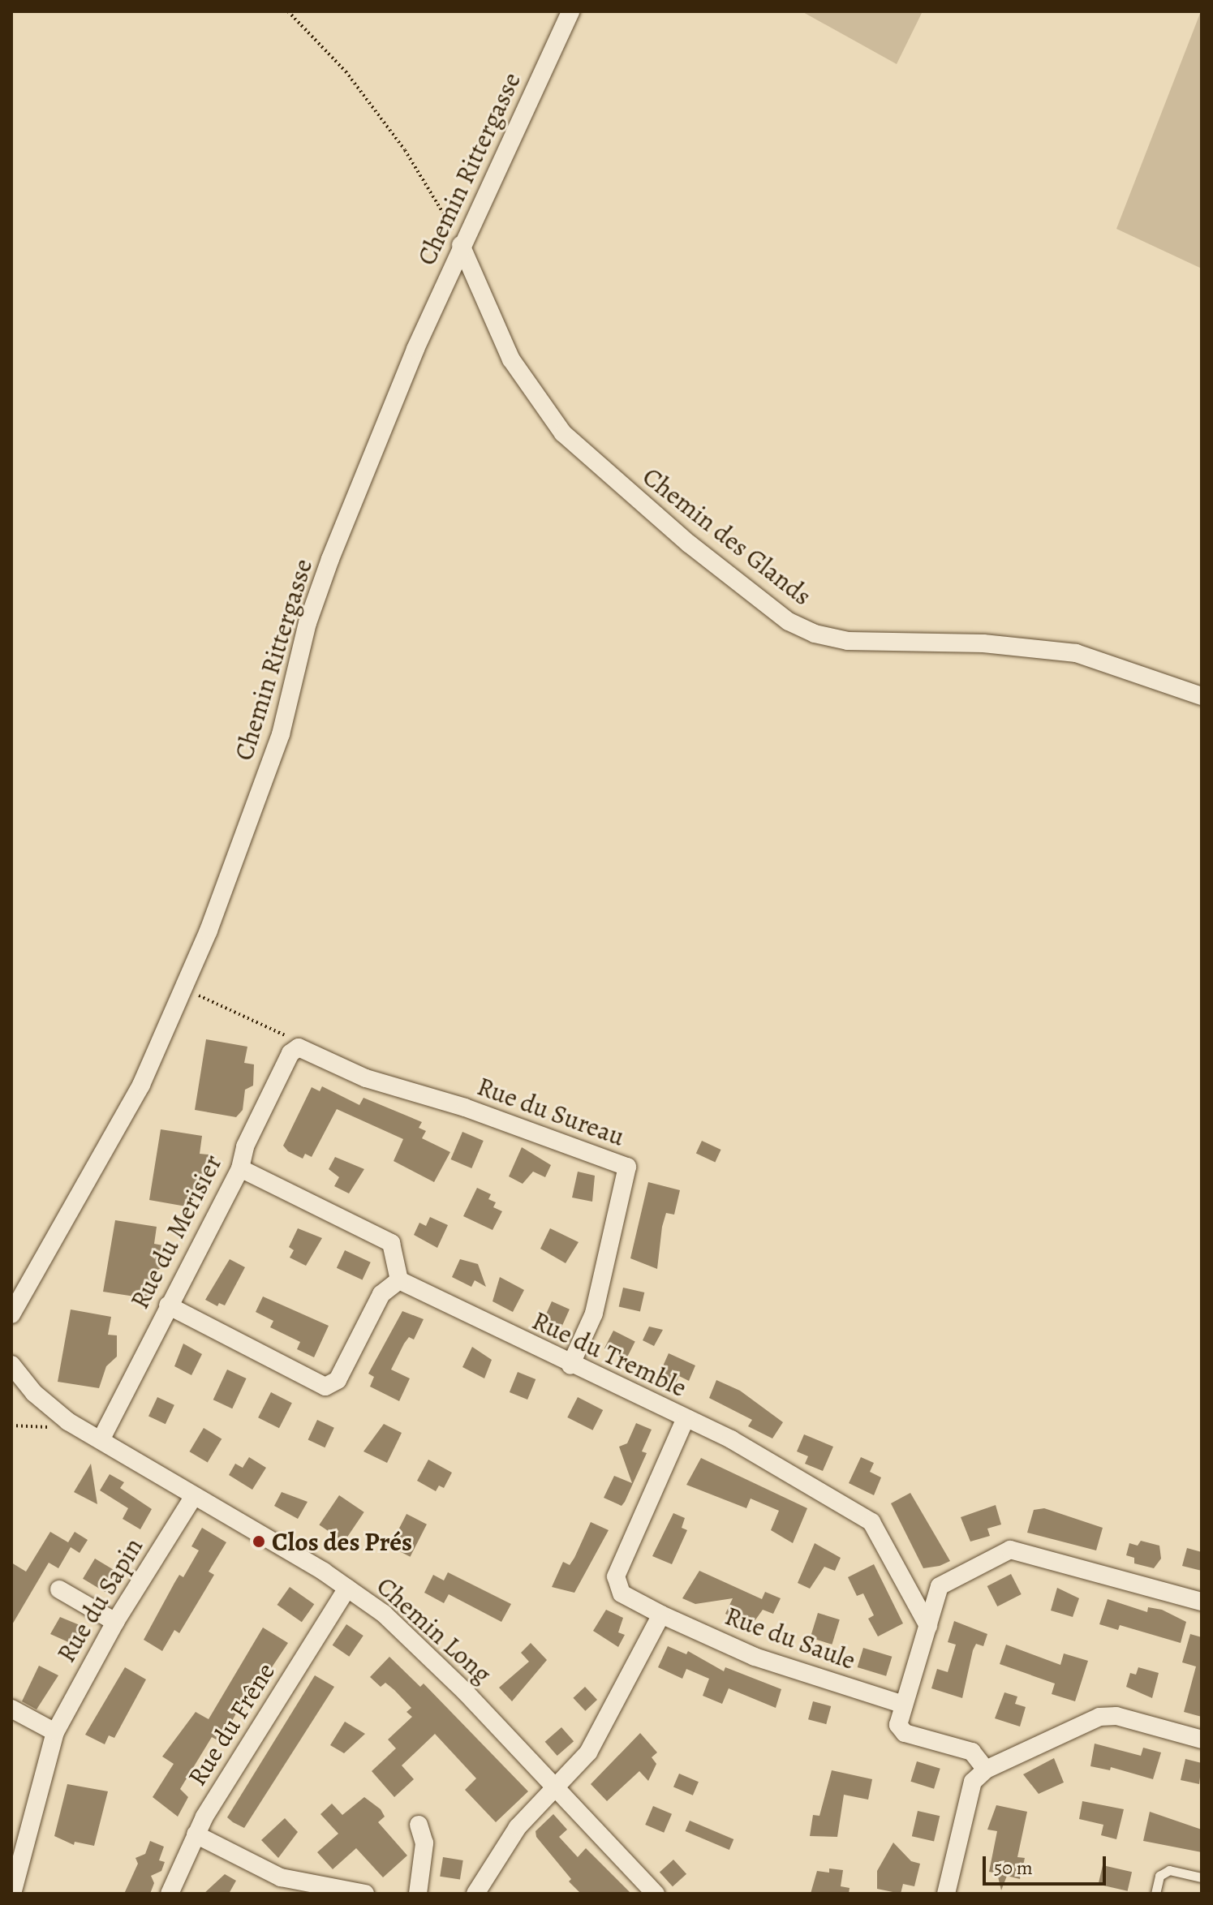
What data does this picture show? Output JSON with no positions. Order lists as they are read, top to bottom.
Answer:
{
  "streets": {
    "street": [
      "Chemin Rittergasse",
      "Chemin des Glands",
      "Rue du Sureau",
      "Rue du Merisier",
      "Rue du Tremble",
      "Rue du Sapin",
      "Chemin Long",
      "Rue du Saule",
      "Rue du Frêne"
    ]
  },
  "crossings": [
    ["Chemin Rittergasse", "Chemin des Glands"],
    ["Rue du Sureau", "Rue du Merisier"],
    ["Rue du Sureau", "Rue du Tremble"],
    ["Rue du Merisier", "Chemin Long"],
    ["Rue du Tremble", "Rue du Saule"],
    ["Rue du Sapin", "Chemin Long"],
    ["Chemin Long", "Rue du Frêne"]
  ],
  "places": ["Clos des Prés"],
  "scale_bar": "50 m"
}
